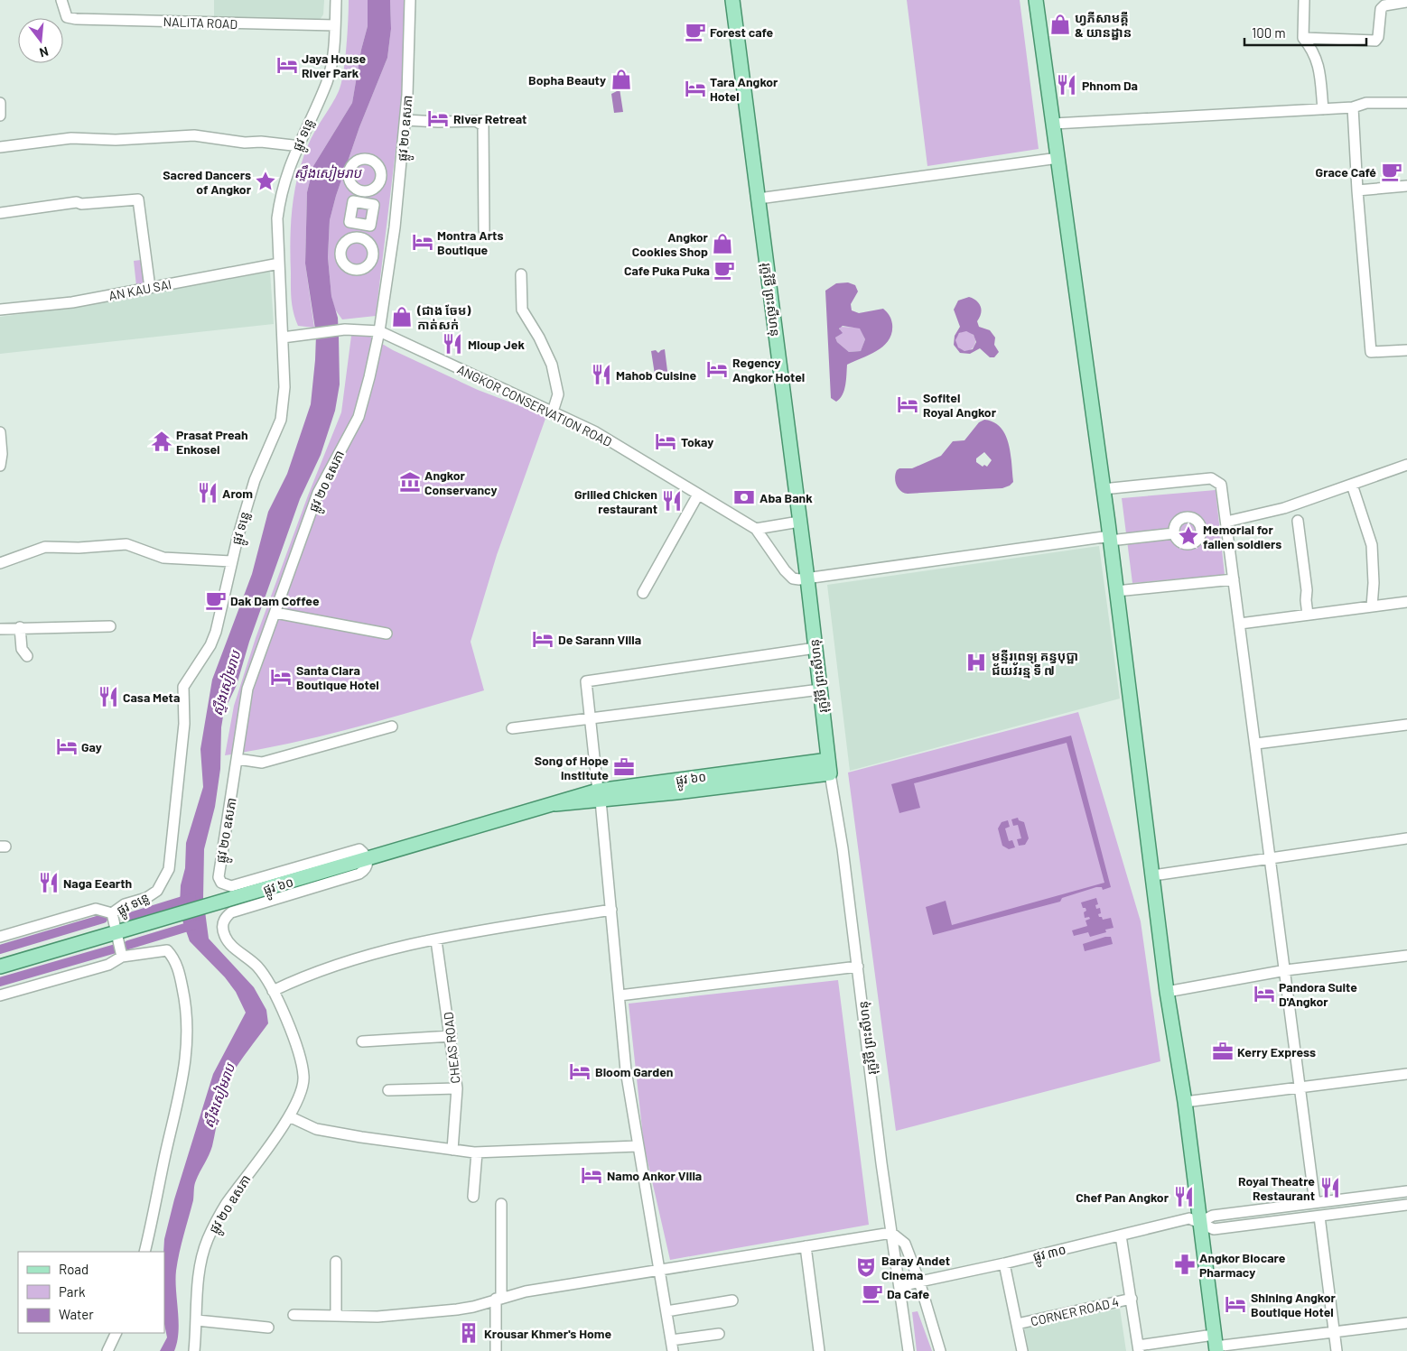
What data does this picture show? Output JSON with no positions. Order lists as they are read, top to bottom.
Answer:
{
  "streets": {
    "main road": ["រុក្ខវិថី ព្រះសីហនុ", "ផ្លូវ ៦០"],
    "street": [
      "NALITA ROAD",
      "ផ្លូវ ២០ ឧសភា",
      "ផ្លូវ ទន្លេ",
      "AN KAU SAI",
      "ANGKOR CONSERVATION ROAD",
      "CHEAS ROAD",
      "ផ្លូវ ៣០",
      "CORNER ROAD 4"
    ]
  },
  "crossings": [
    ["NALITA ROAD", "ផ្លូវ ទន្លេ"],
    ["ផ្លូវ ២០ ឧសភា", "ANGKOR CONSERVATION ROAD"],
    ["ផ្លូវ ២០ ឧសភា", "ផ្លូវ ៦០"],
    ["ផ្លូវ ទន្លេ", "AN KAU SAI"],
    ["រុក្ខវិថី ព្រះសីហនុ", "ផ្លូវ ៦០"],
    ["រុក្ខវិថី ព្រះសីហនុ", "ផ្លូវ ៣០"]
  ],
  "water": ["ស្ទឹងសៀមរាប"],
  "places": {
    "shop": [
      "ហ្វភីសាមគ្គី & យានដ្ឋាន",
      "Bopha Beauty",
      "Angkor Cookies Shop",
      "(ជាង ចែម) កាត់សក់"
    ],
    "cafe": [
      "Forest cafe",
      "Grace Café",
      "Cafe Puka Puka",
      "Dak Dam Coffee",
      "Da Cafe"
    ],
    "hotel": [
      "Jaya House River Park",
      "Tara Angkor Hotel",
      "River Retreat",
      "Montra Arts Boutique",
      "Regency Angkor Hotel",
      "Sofitel Royal Angkor",
      "Tokay",
      "De Sarann Villa",
      "Santa Clara Boutique Hotel",
      "Gay",
      "Pandora Suite D'Angkor",
      "Bloom Garden",
      "Namo Ankor Villa",
      "Shining Angkor Boutique Hotel"
    ],
    "restaurant": [
      "Phnom Da",
      "Mloup Jek",
      "Mahob Cuisine",
      "Arom",
      "Grilled Chicken restaurant",
      "Casa Meta",
      "Naga Eearth",
      "Royal Theatre Restaurant",
      "Chef Pan Angkor"
    ],
    "place": ["Sacred Dancers of Angkor", "Memorial for fallen soldiers"],
    "temple": ["Prasat Preah Enkosei"],
    "museum": ["Angkor Conservancy"],
    "bank": ["Aba Bank"],
    "hospital": ["មន្ទីរពេទ្យ គន្ធបុប្ផា ជ័យវ័រន្ម ទី ៧"],
    "office": ["Song of Hope institute", "Kerry Express"],
    "pharmacy": ["Angkor Biocare Pharmacy"],
    "theatre": ["Baray Andet Cinema"],
    "building": ["Krousar Khmer's Home"]
  },
  "legend": ["Road", "Park", "Water"],
  "scale_bar": "100 m",
  "north": "bottom"
}
